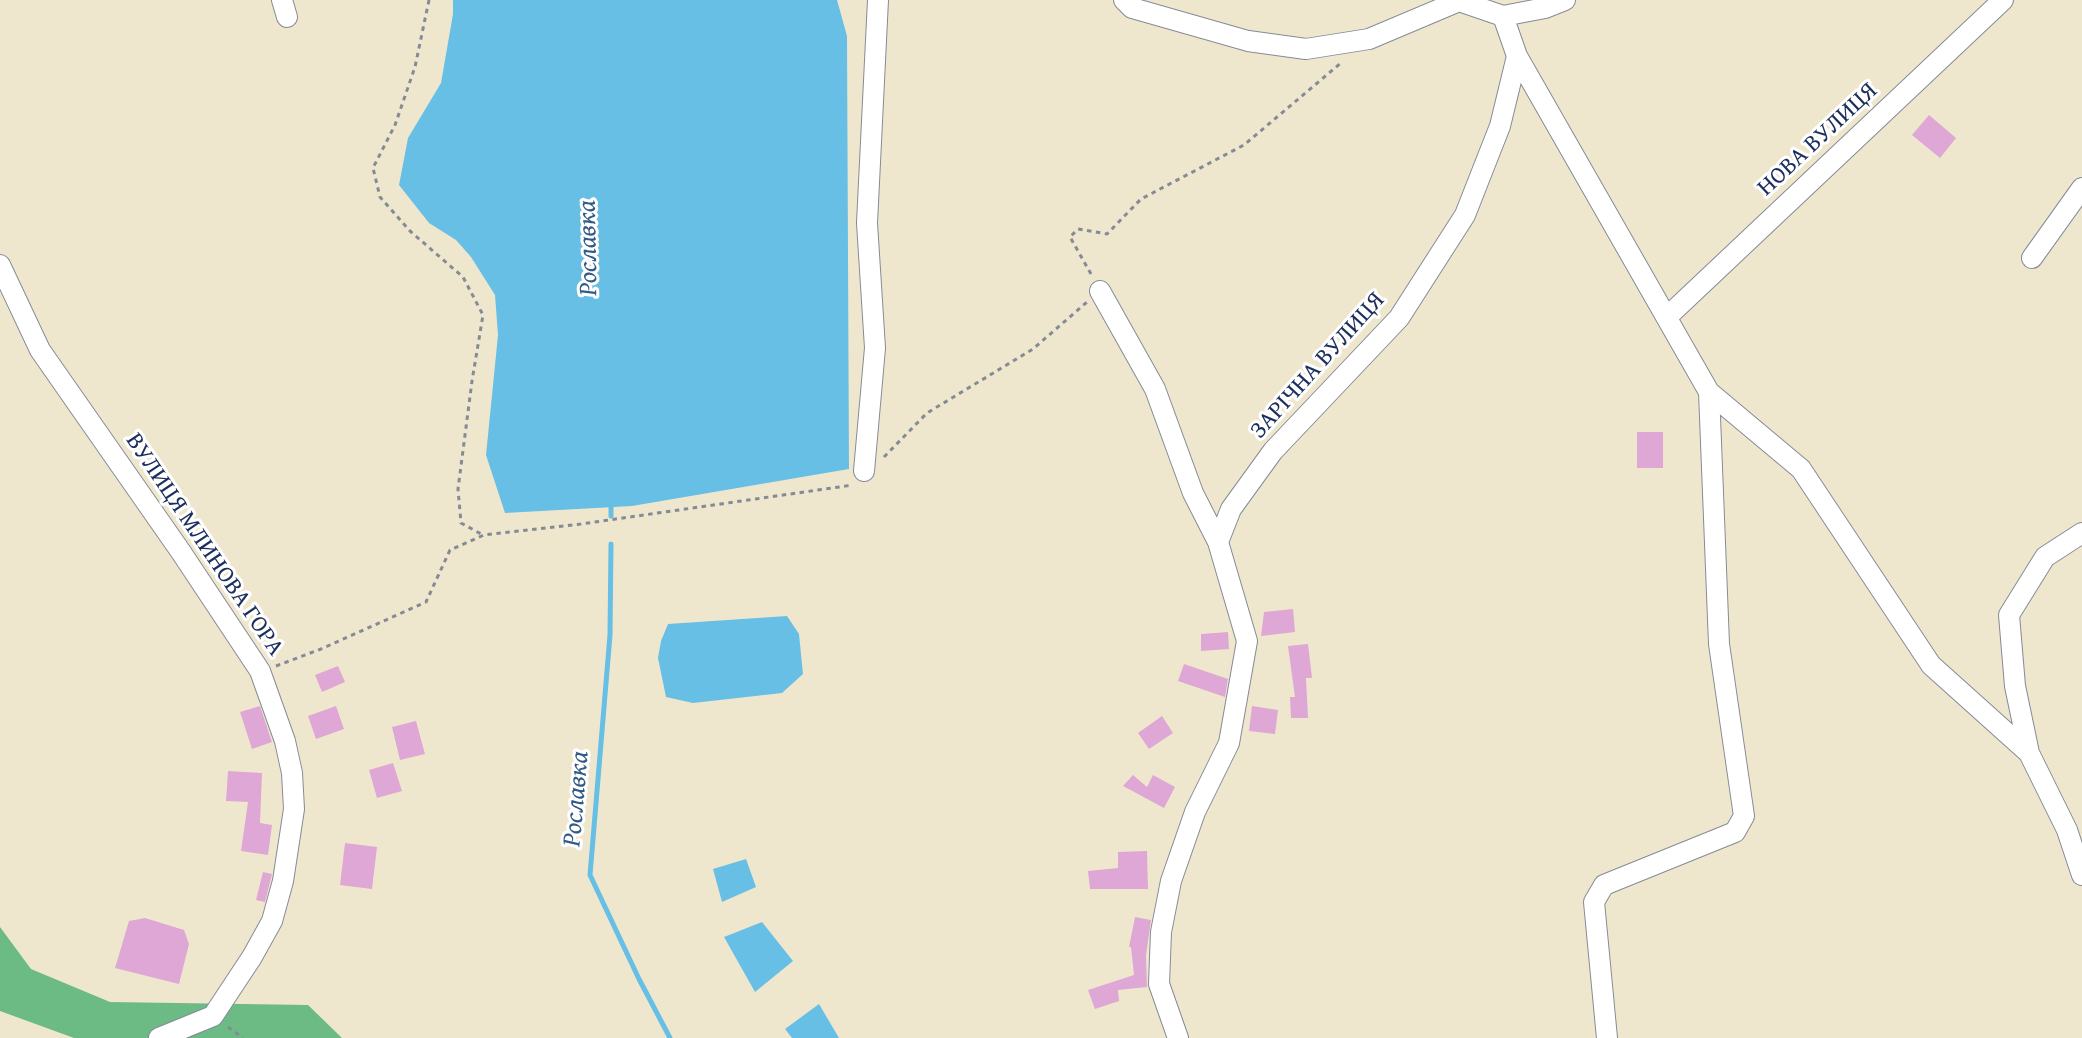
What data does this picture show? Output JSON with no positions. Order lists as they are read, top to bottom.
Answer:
{
  "streets": {
    "street": ["НОВА ВУЛИЦЯ", "ЗАРІЧНА ВУЛИЦЯ", "ВУЛИЦЯ МЛИНОВА ГОРА"]
  },
  "water": ["Рославка"]
}
